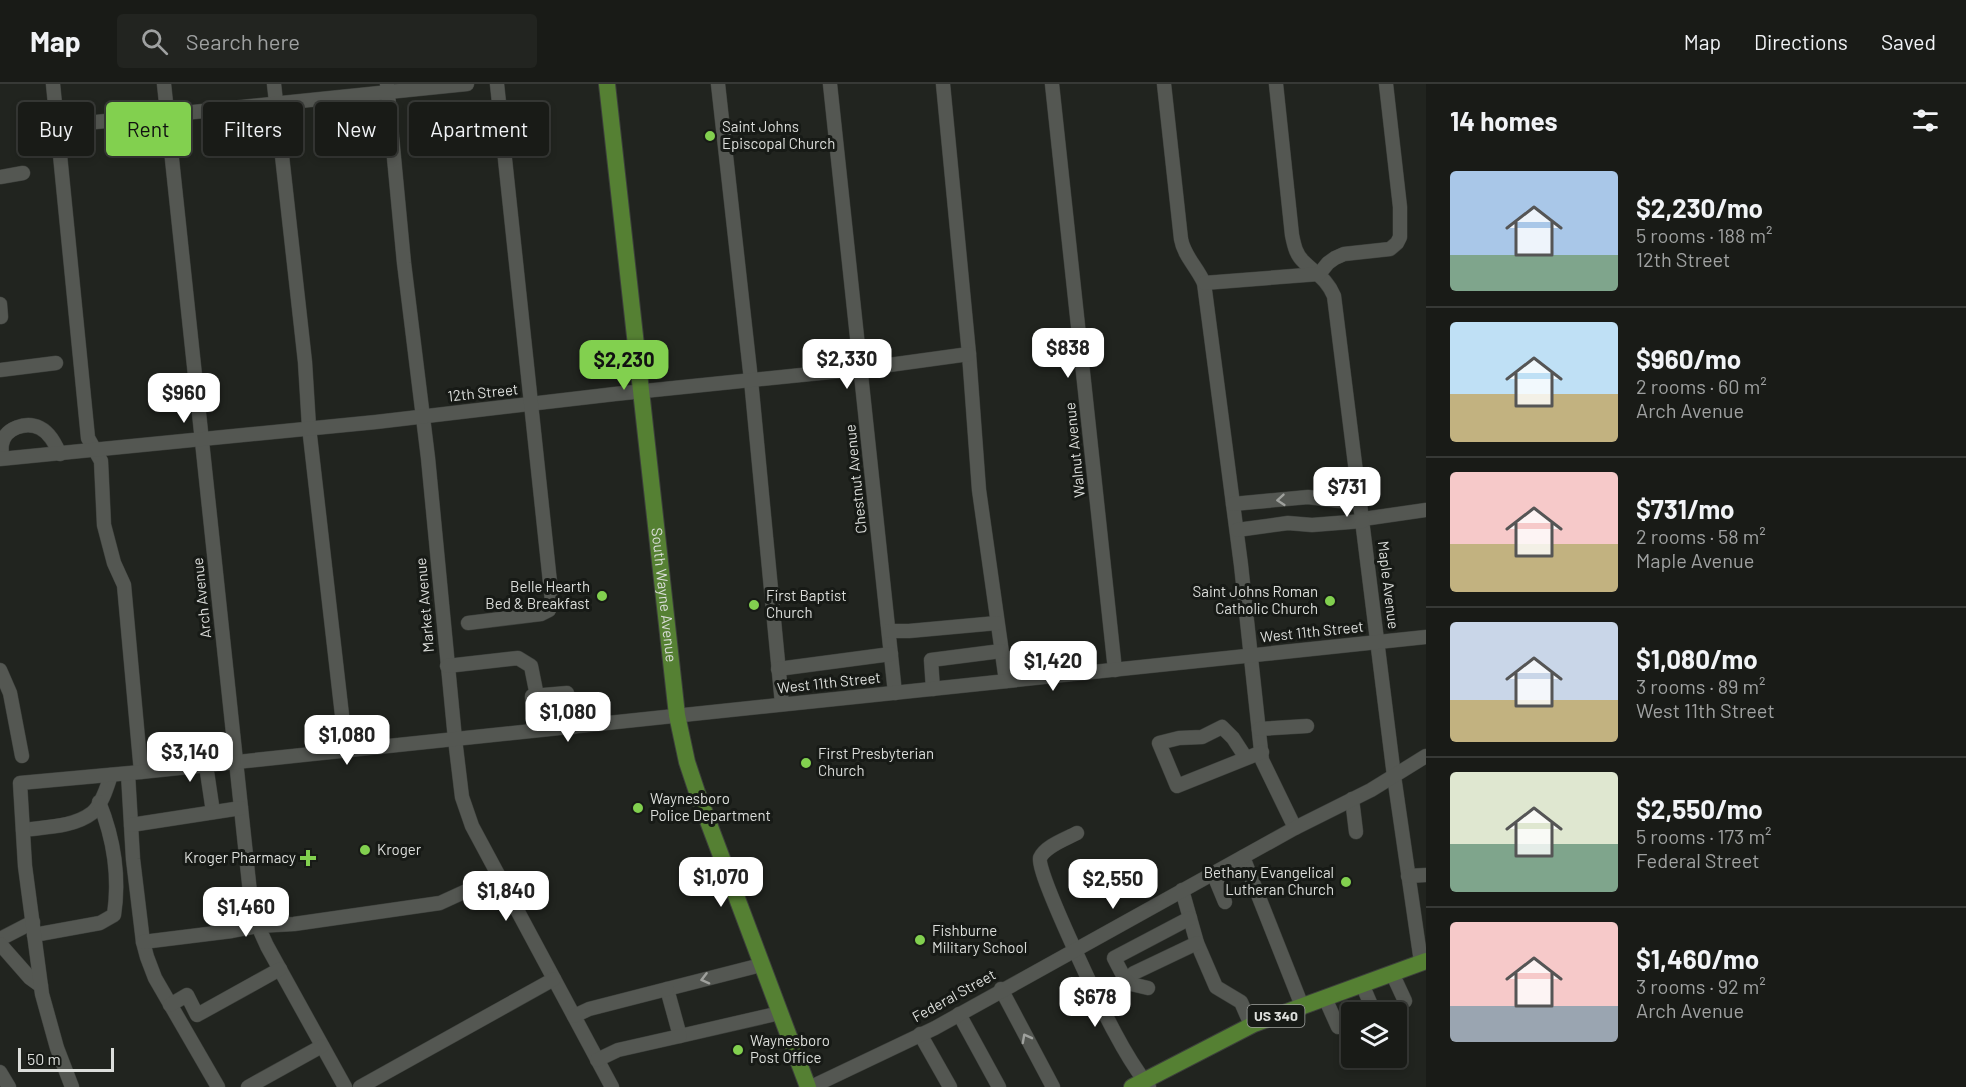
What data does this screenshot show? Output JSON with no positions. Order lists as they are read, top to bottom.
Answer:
{
  "streets": {
    "main road": ["South Wayne Avenue", "US 340"],
    "street": [
      "12th Street",
      "Walnut Avenue",
      "Chestnut Avenue",
      "Maple Avenue",
      "Arch Avenue",
      "Market Avenue",
      "West 11th Street",
      "Federal Street"
    ]
  },
  "crossings": [
    ["12th Street", "Chestnut Avenue"],
    ["12th Street", "South Wayne Avenue"],
    ["12th Street", "Arch Avenue"],
    ["12th Street", "Market Avenue"],
    ["Walnut Avenue", "West 11th Street"],
    ["Chestnut Avenue", "West 11th Street"],
    ["Maple Avenue", "West 11th Street"],
    ["Maple Avenue", "Federal Street"],
    ["Maple Avenue", "US 340"],
    ["South Wayne Avenue", "West 11th Street"],
    ["South Wayne Avenue", "Federal Street"],
    ["Arch Avenue", "West 11th Street"],
    ["Market Avenue", "West 11th Street"]
  ],
  "places": {
    "other": [
      "Saint Johns Episcopal Church",
      "Belle Hearth Bed & Breakfast",
      "Saint Johns Roman Catholic Church",
      "First Baptist Church",
      "First Presbyterian Church",
      "Waynesboro Police Department",
      "Kroger",
      "Bethany Evangelical Lutheran Church",
      "Fishburne Military School",
      "Waynesboro Post Office"
    ],
    "health": ["Kroger Pharmacy"]
  },
  "scale_bar": "50 m",
  "page": {
    "header": "Map",
    "search": "Search here",
    "nav": ["Map", "Directions", "Saved"],
    "heading": "14 homes",
    "chip": [
      "Buy",
      "Rent",
      "Filters",
      "New",
      "Apartment"
    ],
    "list": [
      {
        "name": "$2,230/mo",
        "note": "5 rooms · 188 m² · 12th Street"
      },
      {
        "name": "$960/mo",
        "note": "2 rooms · 60 m² · Arch Avenue"
      },
      {
        "name": "$731/mo",
        "note": "2 rooms · 58 m² · Maple Avenue"
      },
      {
        "name": "$1,080/mo",
        "note": "3 rooms · 89 m² · West 11th Street"
      },
      {
        "name": "$2,550/mo",
        "note": "5 rooms · 173 m² · Federal Street"
      },
      {
        "name": "$1,460/mo",
        "note": "3 rooms · 92 m² · Arch Avenue"
      }
    ],
    "price": [
      "$838",
      "$2,330",
      "$2,230",
      "$960",
      "$731",
      "$1,420",
      "$1,080",
      "$1,080",
      "$3,140",
      "$1,070",
      "$2,550",
      "$1,840",
      "$1,460",
      "$678"
    ],
    "scale": "50 m"
  }
}
